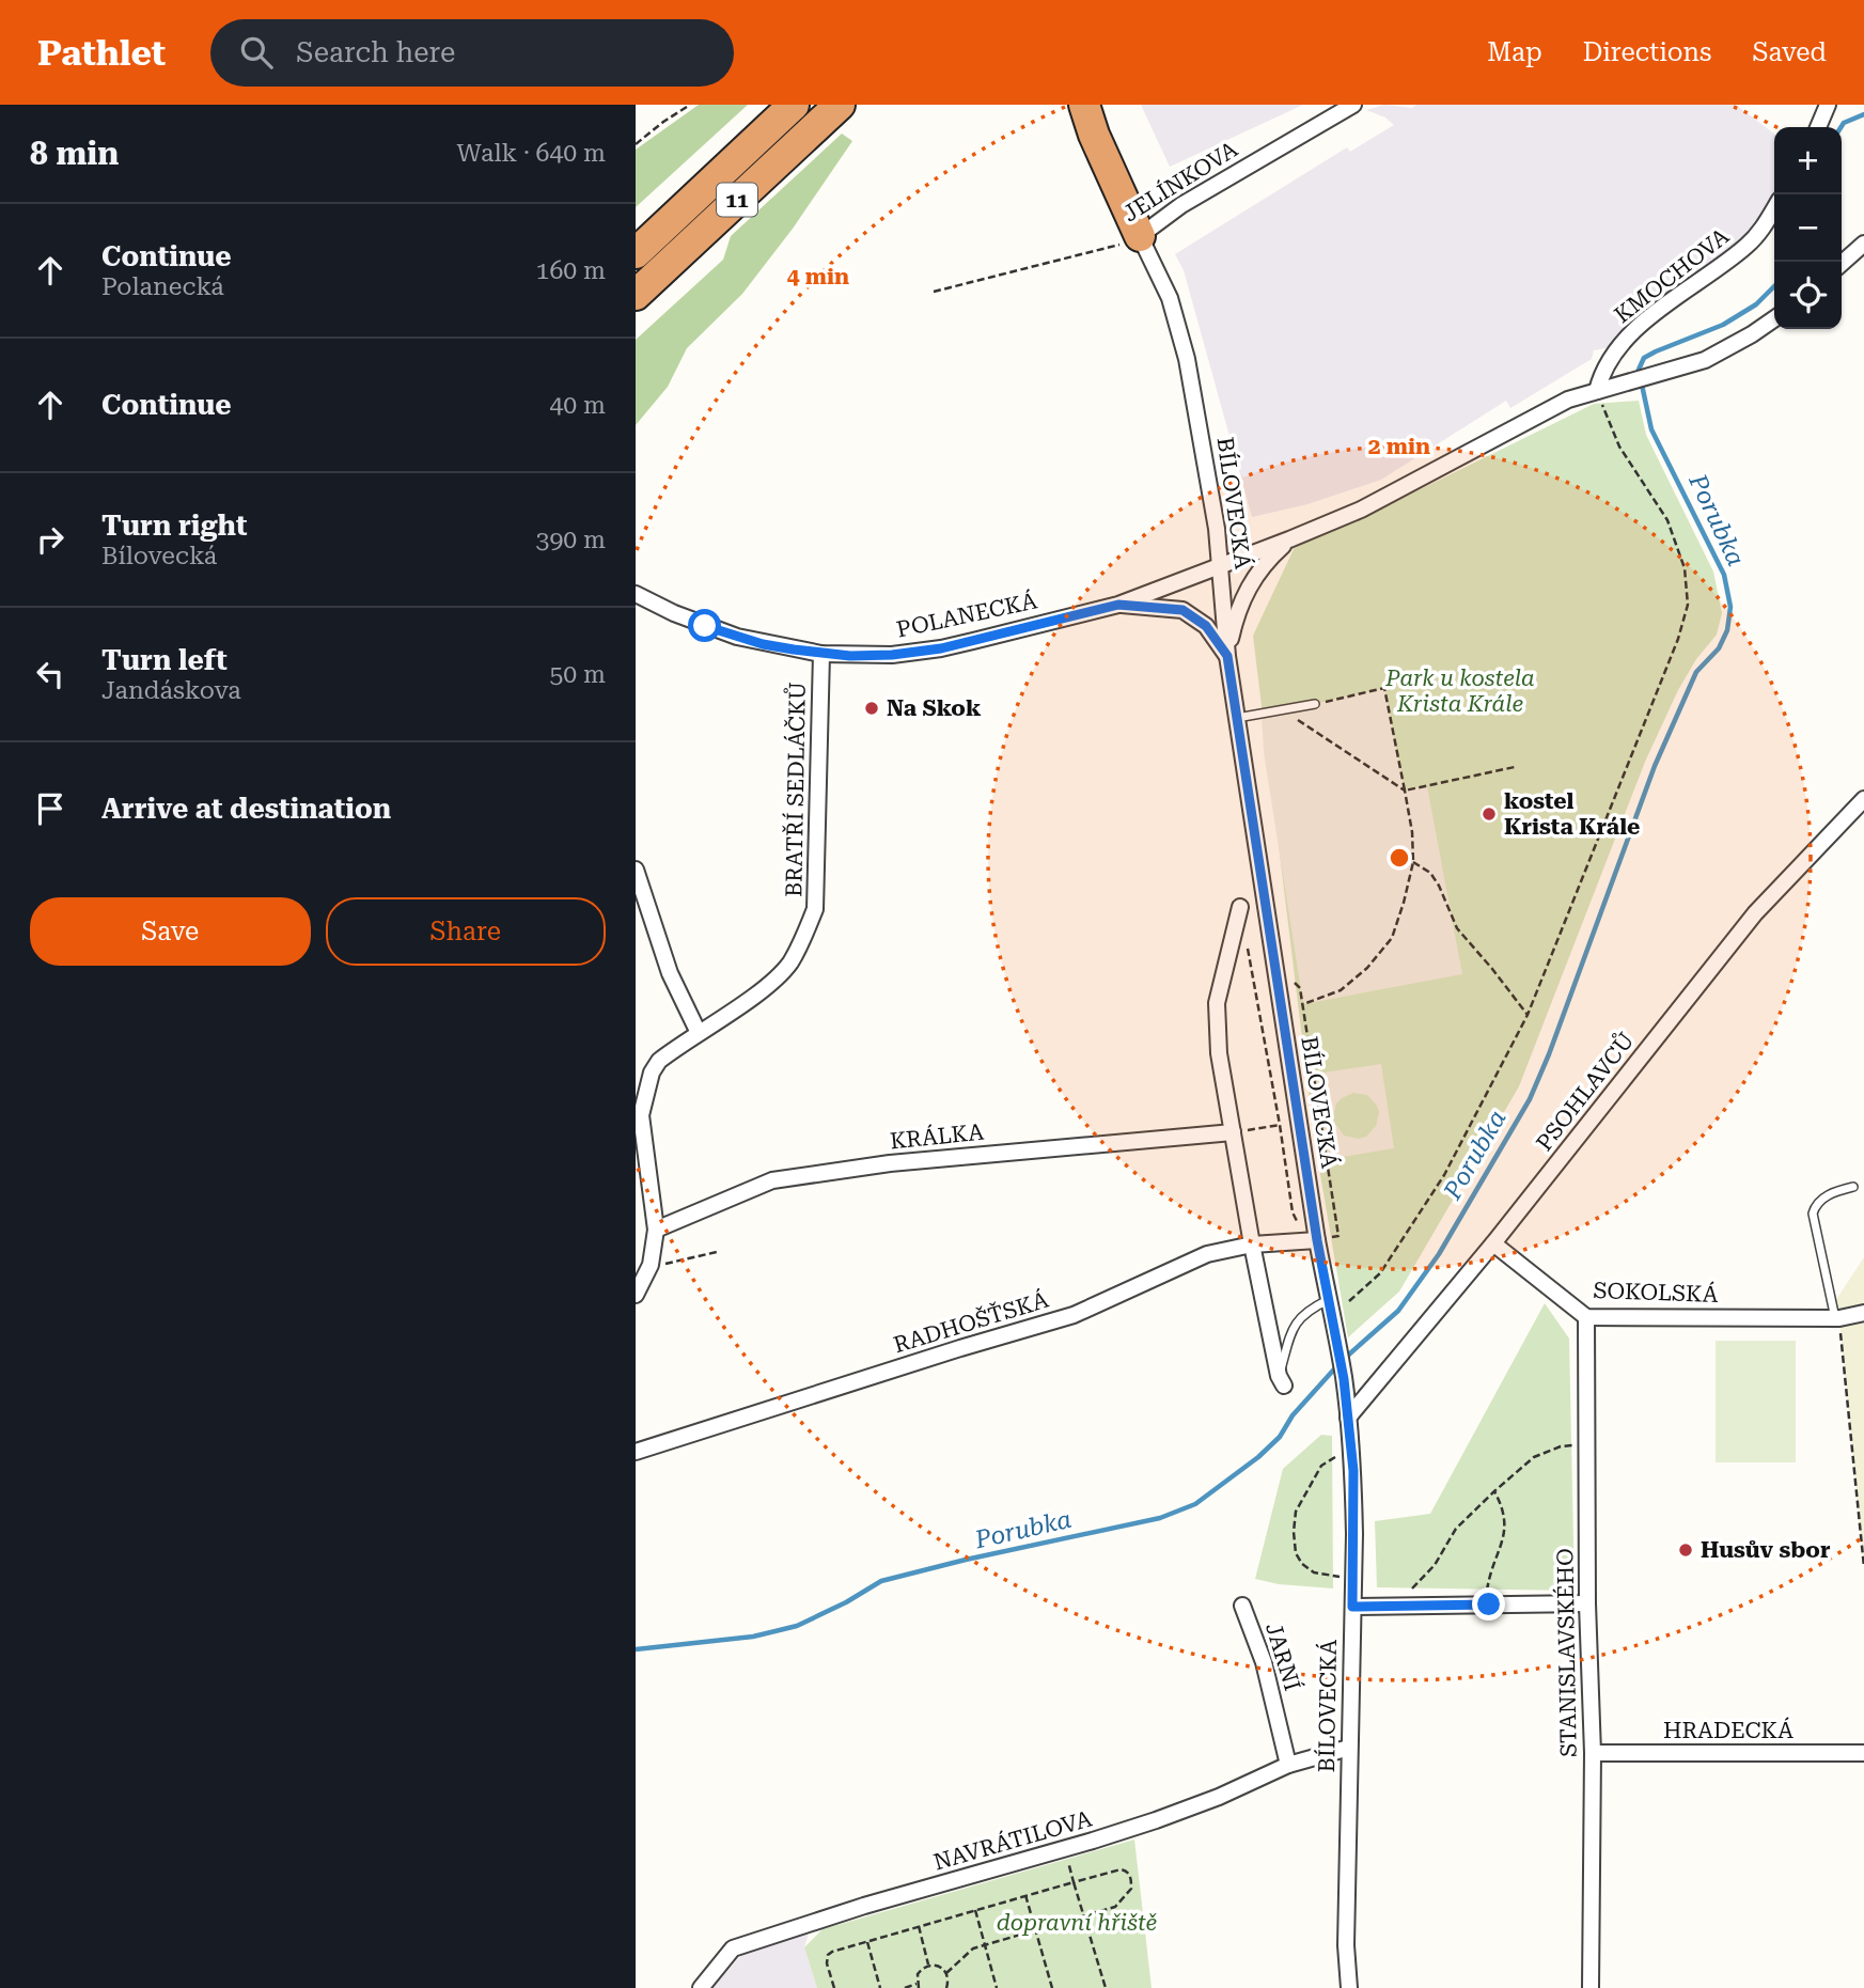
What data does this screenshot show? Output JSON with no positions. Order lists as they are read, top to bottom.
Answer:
{
  "streets": {
    "highway": ["11"],
    "street": [
      "JELÍNKOVA",
      "KMOCHOVA",
      "BÍLOVECKÁ",
      "POLANECKÁ",
      "BRATŘÍ SEDLÁČKŮ",
      "PSOHLAVCŮ",
      "KRÁLKA",
      "SOKOLSKÁ",
      "RADHOŠŤSKÁ",
      "STANISLAVSKÉHO",
      "JARNÍ",
      "HRADECKÁ",
      "NAVRÁTILOVA"
    ]
  },
  "crossings": [
    ["JELÍNKOVA", "BÍLOVECKÁ"],
    ["KMOCHOVA", "POLANECKÁ"],
    ["BÍLOVECKÁ", "POLANECKÁ"],
    ["BÍLOVECKÁ", "PSOHLAVCŮ"],
    ["BÍLOVECKÁ", "RADHOŠŤSKÁ"],
    ["BÍLOVECKÁ", "NAVRÁTILOVA"],
    ["POLANECKÁ", "BRATŘÍ SEDLÁČKŮ"],
    ["BRATŘÍ SEDLÁČKŮ", "KRÁLKA"],
    ["PSOHLAVCŮ", "SOKOLSKÁ"],
    ["SOKOLSKÁ", "STANISLAVSKÉHO"],
    ["STANISLAVSKÉHO", "HRADECKÁ"],
    ["JARNÍ", "NAVRÁTILOVA"]
  ],
  "water": ["Porubka"],
  "parks": ["Park u kostela Krista Krále", "dopravní hřiště"],
  "places": ["Na Skok", "kostel Krista Krále", "Husův sbor"],
  "page": {
    "header": "Pathlet",
    "search": "Search here",
    "nav": ["Map", "Directions", "Saved"],
    "heading": ["8 min", "Walk · 640 m"],
    "map_buttons": ["+", "−"],
    "list": [
      ["Continue", "Polanecká", "160 m"],
      ["Continue", "40 m"],
      ["Turn right", "Bílovecká", "390 m"],
      ["Turn left", "Jandáskova", "50 m"],
      "Arrive at destination"
    ],
    "buttons": ["Save", "Share"]
  },
  "rings": ["4 min", "2 min"]
}
